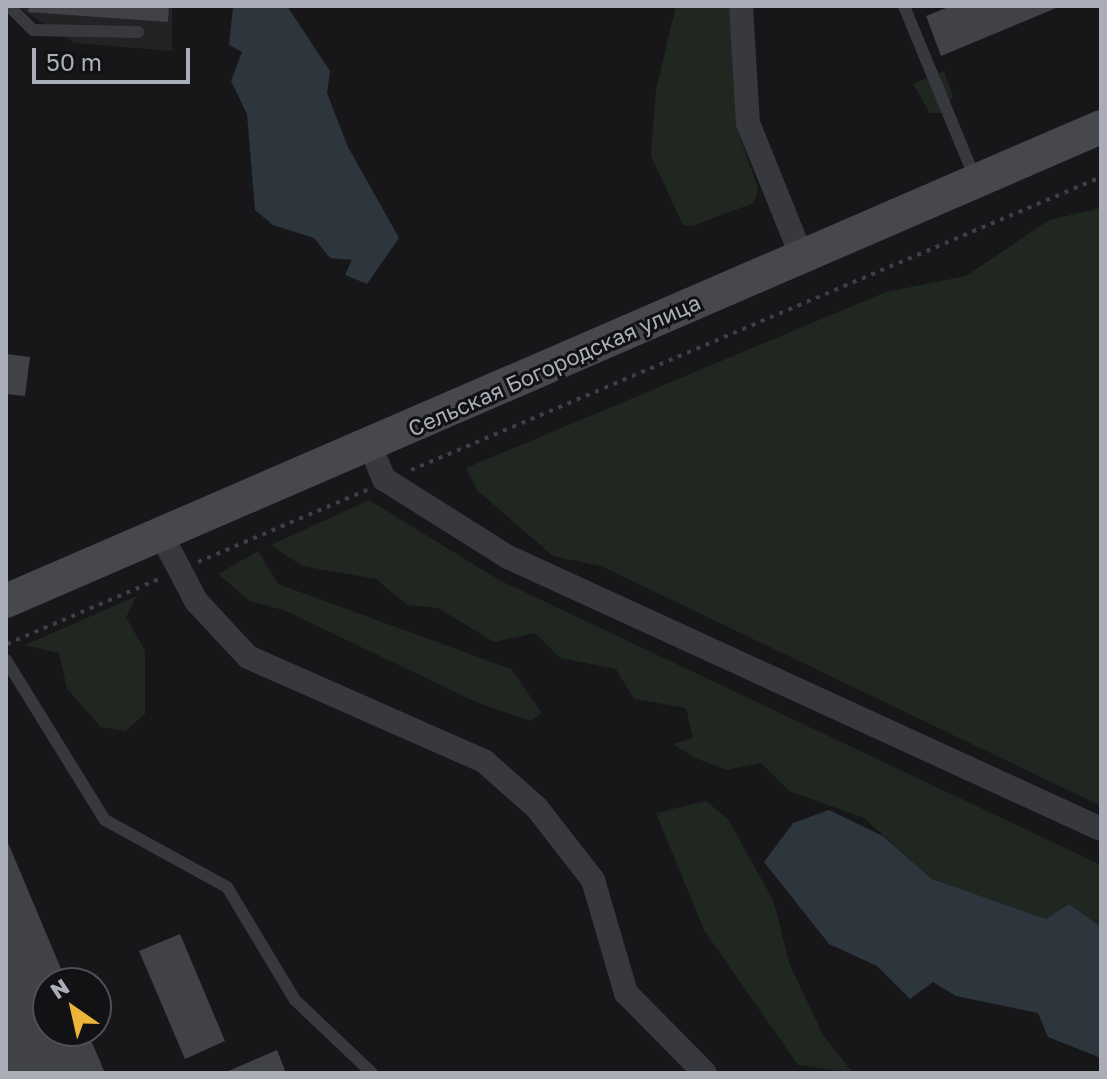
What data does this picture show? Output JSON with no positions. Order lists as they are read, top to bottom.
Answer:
{
  "streets": {
    "main road": ["Сельская Богородская улица"]
  },
  "scale_bar": "50 m",
  "north": "top left"
}
